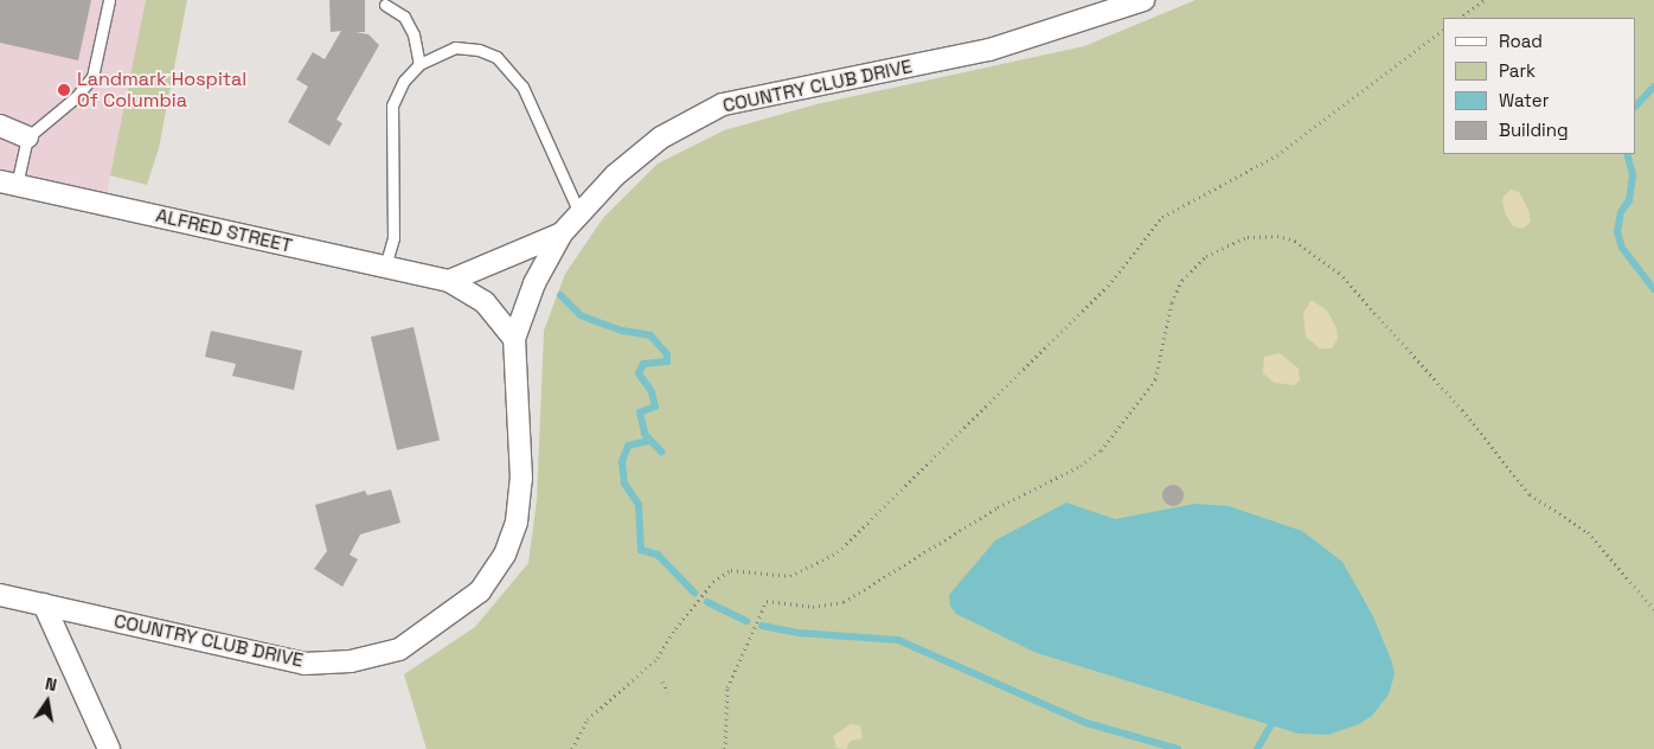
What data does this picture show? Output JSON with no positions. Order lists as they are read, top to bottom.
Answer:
{
  "streets": {
    "street": ["COUNTRY CLUB DRIVE", "ALFRED STREET"]
  },
  "crossings": [
    ["COUNTRY CLUB DRIVE", "ALFRED STREET"]
  ],
  "places": ["Landmark Hospital Of Columbia"],
  "legend": [
    "Road",
    "Park",
    "Water",
    "Building"
  ],
  "north": "top"
}
